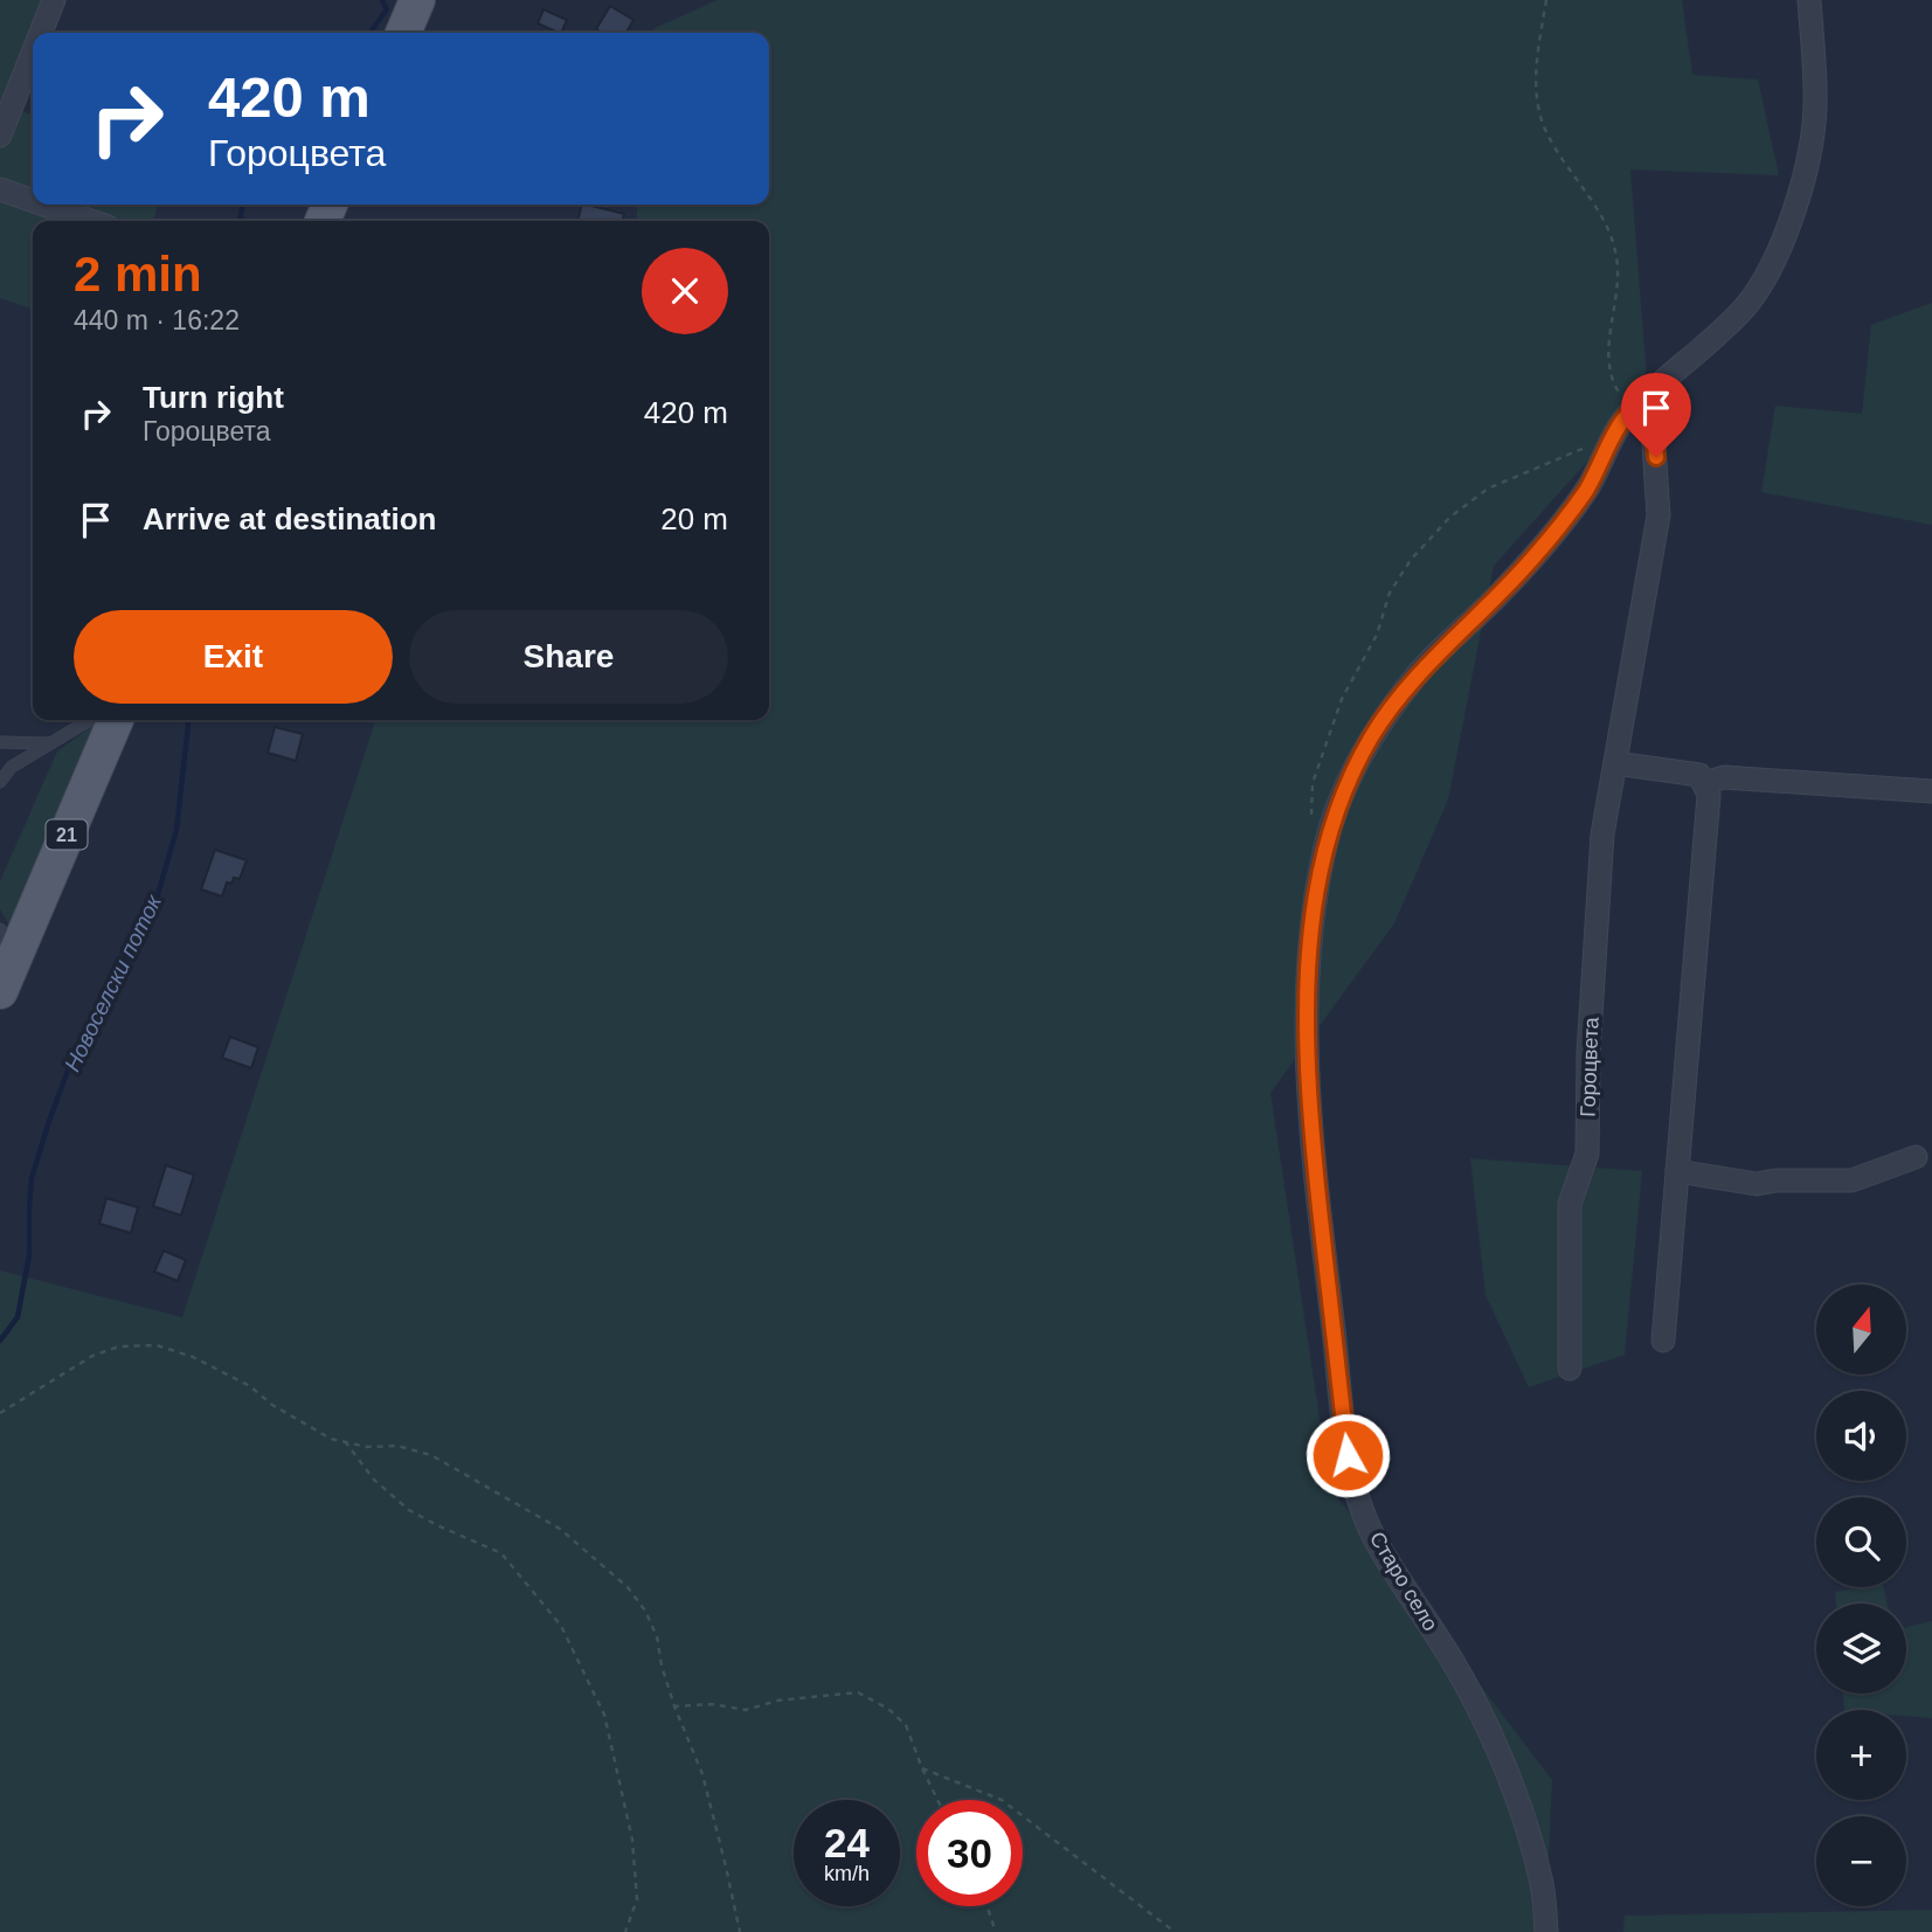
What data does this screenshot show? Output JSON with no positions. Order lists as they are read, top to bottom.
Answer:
{
  "streets": {
    "main road": ["21"],
    "street": ["Гороцвета", "Старо село"]
  },
  "crossings": [
    ["Гороцвета", "Старо село"]
  ],
  "water": ["Новоселски поток"],
  "north": "top",
  "page": {
    "turn": ["420 m", "Гороцвета"],
    "heading": ["2 min", "440 m · 16:22"],
    "list": [
      {
        "name": "Turn right",
        "note": "Гороцвета",
        "value": "420 m"
      },
      {
        "name": "Arrive at destination",
        "value": "20 m"
      }
    ],
    "buttons": ["Exit", "Share"],
    "map_buttons": ["+", "−"],
    "speed": "24 km/h",
    "limit": "30"
  }
}
